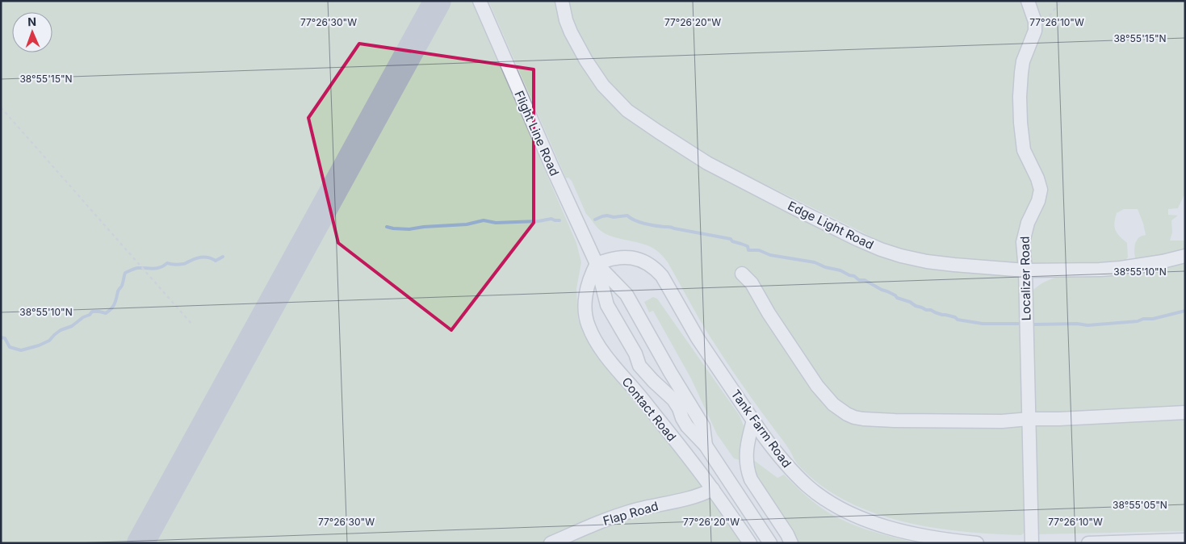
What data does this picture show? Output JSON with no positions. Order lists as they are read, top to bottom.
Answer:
{
  "streets": {
    "lane": [
      "Flight Line Road",
      "Edge Light Road",
      "Localizer Road",
      "Contact Road",
      "Tank Farm Road",
      "Flap Road"
    ]
  },
  "crossings": [
    ["Flight Line Road", "Contact Road"],
    ["Flight Line Road", "Tank Farm Road"],
    ["Edge Light Road", "Localizer Road"],
    ["Contact Road", "Tank Farm Road"],
    ["Contact Road", "Flap Road"]
  ],
  "north": "top",
  "coordinates": [
    "77°26'30\"W",
    "77°26'20\"W",
    "77°26'10\"W",
    "38°55'15\"N",
    "38°55'10\"N",
    "38°55'05\"N"
  ]
}
